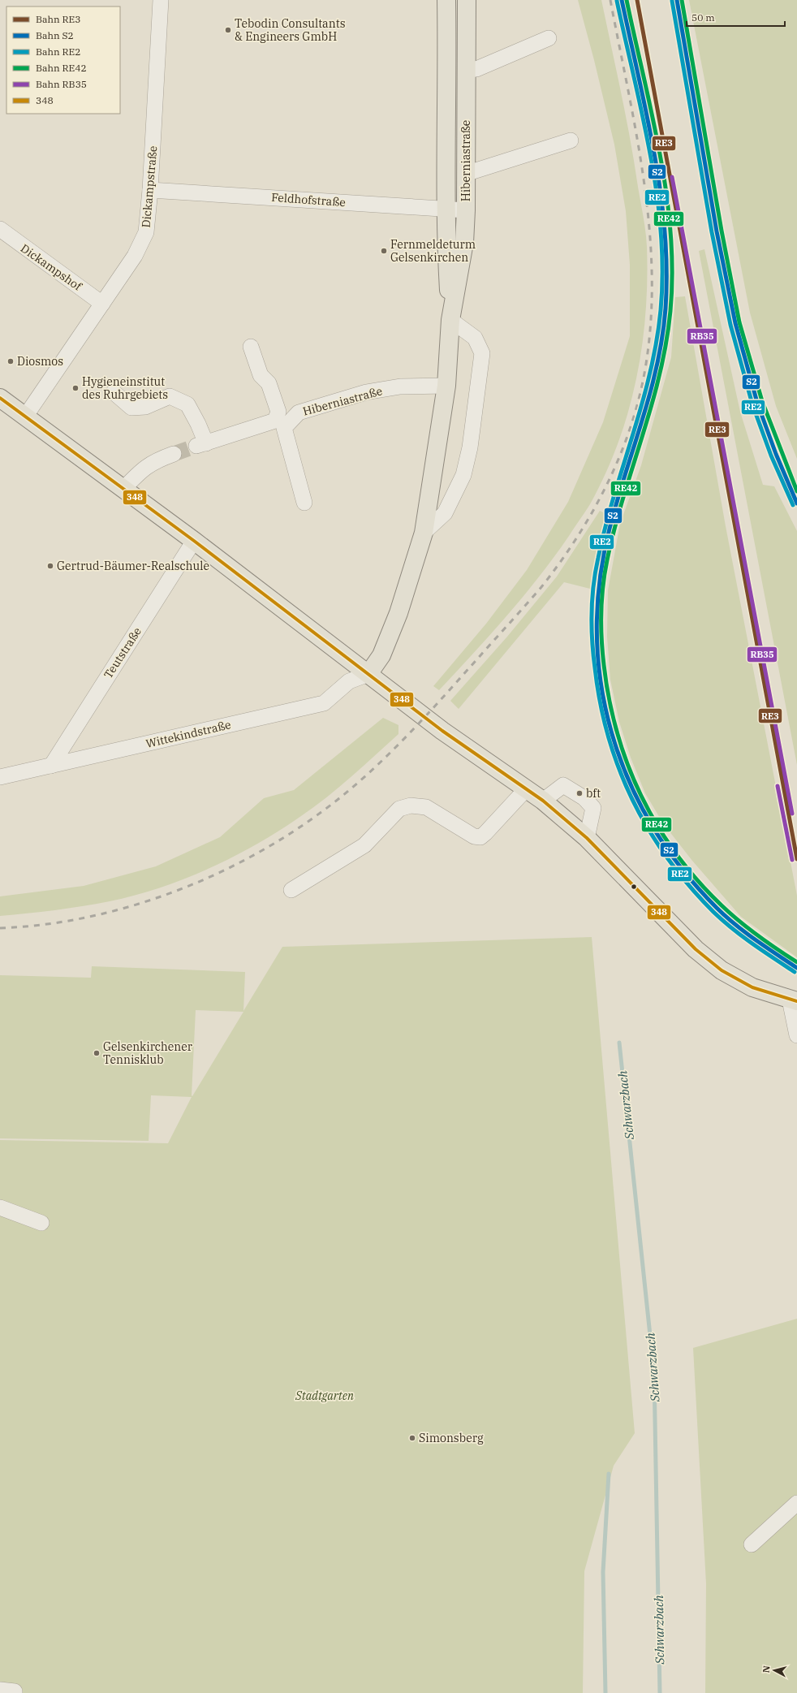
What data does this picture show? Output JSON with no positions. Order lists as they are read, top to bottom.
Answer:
{
  "streets": {
    "main road": ["Hiberniastraße"],
    "street": [
      "Dickampstraße",
      "Feldhofstraße",
      "Dickampshof",
      "Teutstraße",
      "Wittekindstraße"
    ]
  },
  "crossings": [
    ["Hiberniastraße", "Feldhofstraße"],
    ["Hiberniastraße", "Wittekindstraße"],
    ["Dickampstraße", "Feldhofstraße"],
    ["Dickampstraße", "Dickampshof"],
    ["Teutstraße", "Wittekindstraße"]
  ],
  "water": ["Schwarzbach"],
  "parks": ["Stadtgarten"],
  "places": [
    "Tebodin Consultants & Engineers GmbH",
    "Fernmeldeturm Gelsenkirchen",
    "Diosmos",
    "Hygieneinstitut des Ruhrgebiets",
    "Gertrud-Bäumer-Realschule",
    "bft",
    "Gelsenkirchener Tennisklub",
    "Simonsberg"
  ],
  "lines": [
    "rail line RE3",
    "rail line S2",
    "rail line RE42",
    "rail line RE2",
    "rail line RB35",
    "transit line 348"
  ],
  "legend": [
    "Bahn RE3",
    "Bahn S2",
    "Bahn RE2",
    "Bahn RE42",
    "Bahn RB35",
    "348"
  ],
  "scale_bar": "50 m",
  "north": "left"
}
